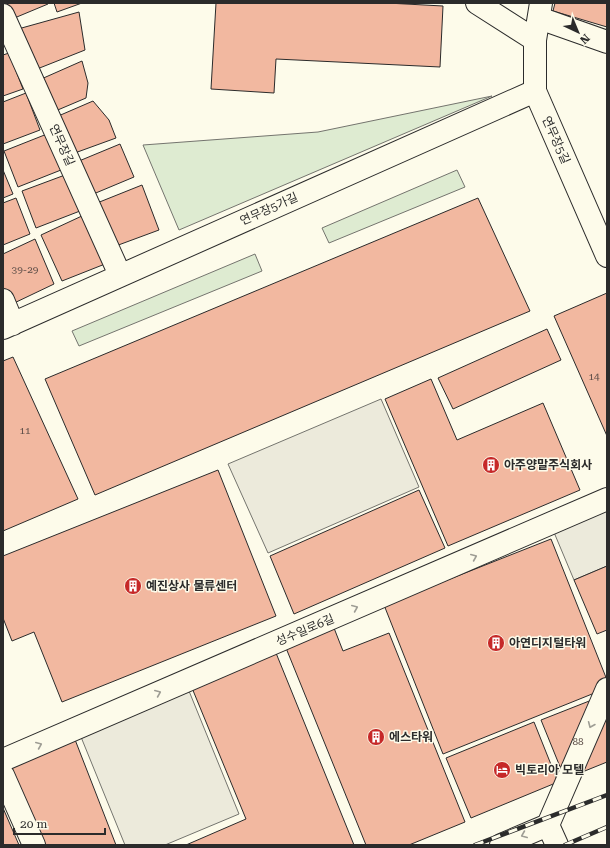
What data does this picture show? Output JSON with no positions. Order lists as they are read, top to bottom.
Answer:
{
  "streets": {
    "street": [
      "연무장5길",
      "연무장길",
      "연무장5가길",
      "성수일로6길"
    ]
  },
  "crossings": [
    ["연무장5길", "연무장5가길"],
    ["연무장길", "연무장5가길"]
  ],
  "one_way": ["성수일로6길"],
  "places": {
    "building": [
      "아주양말주식회사",
      "예진상사 물류센터",
      "아연디지털타워",
      "에스타워"
    ],
    "hotel": ["빅토리아 모텔"]
  },
  "house_numbers": [
    "39-29",
    "14",
    "11",
    "88"
  ],
  "scale_bar": "20 m",
  "north": "bottom right"
}
